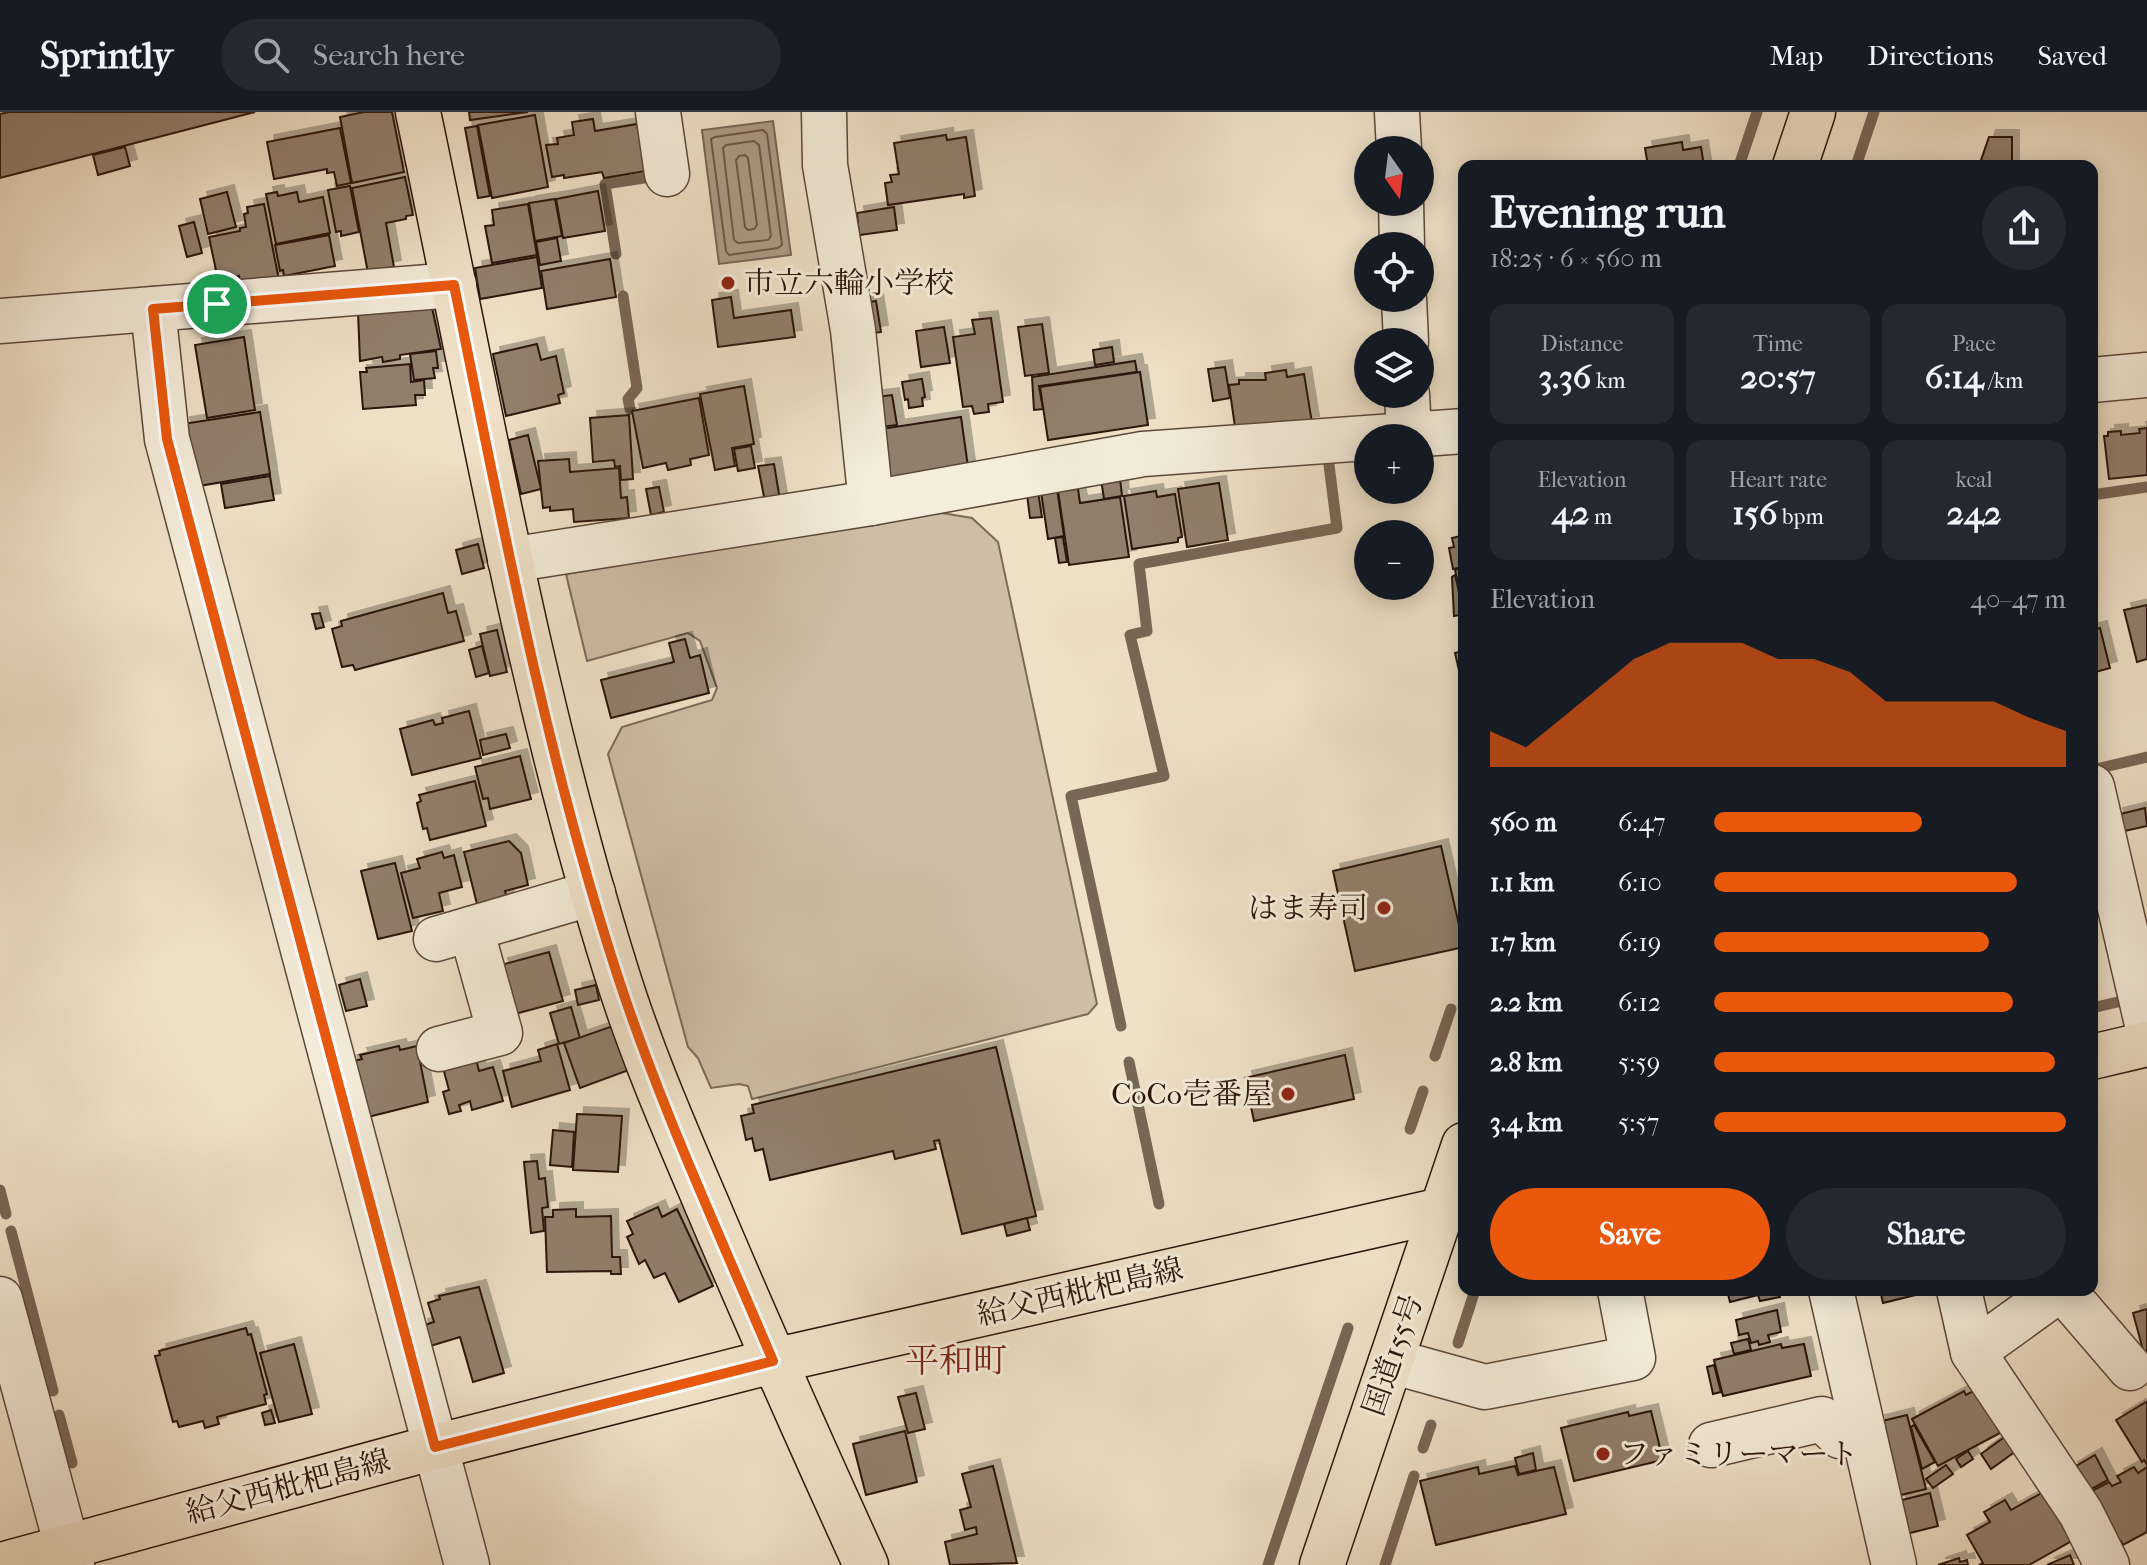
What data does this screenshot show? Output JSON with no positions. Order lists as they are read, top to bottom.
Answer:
{
  "streets": {
    "main road": ["給父西枇杷島線", "国道155号"]
  },
  "crossings": [
    ["給父西枇杷島線", "国道155号"]
  ],
  "districts": ["平和町"],
  "places": [
    "市立六輪小学校",
    "はま寿司",
    "CoCo壱番屋",
    "ファミリーマート"
  ],
  "north": "bottom",
  "page": {
    "header": "Sprintly",
    "search": "Search here",
    "nav": ["Map", "Directions", "Saved"],
    "map_buttons": ["+", "−"],
    "heading": ["Evening run", "18:25 · 6 × 560 m"],
    "stats": [
      ["Distance", "3.36 km"],
      ["Time", "20:57"],
      ["Pace", "6:14 /km"],
      ["Elevation", "42 m"],
      ["Heart rate", "156 bpm"],
      ["kcal", "242"]
    ],
    "chart": ["Elevation", "40–47 m"],
    "list": [
      {
        "name": "560 m",
        "note": "6:47"
      },
      {
        "name": "1.1 km",
        "note": "6:10"
      },
      {
        "name": "1.7 km",
        "note": "6:19"
      },
      {
        "name": "2.2 km",
        "note": "6:12"
      },
      {
        "name": "2.8 km",
        "note": "5:59"
      },
      {
        "name": "3.4 km",
        "note": "5:57"
      }
    ],
    "buttons": ["Save", "Share"]
  }
}
